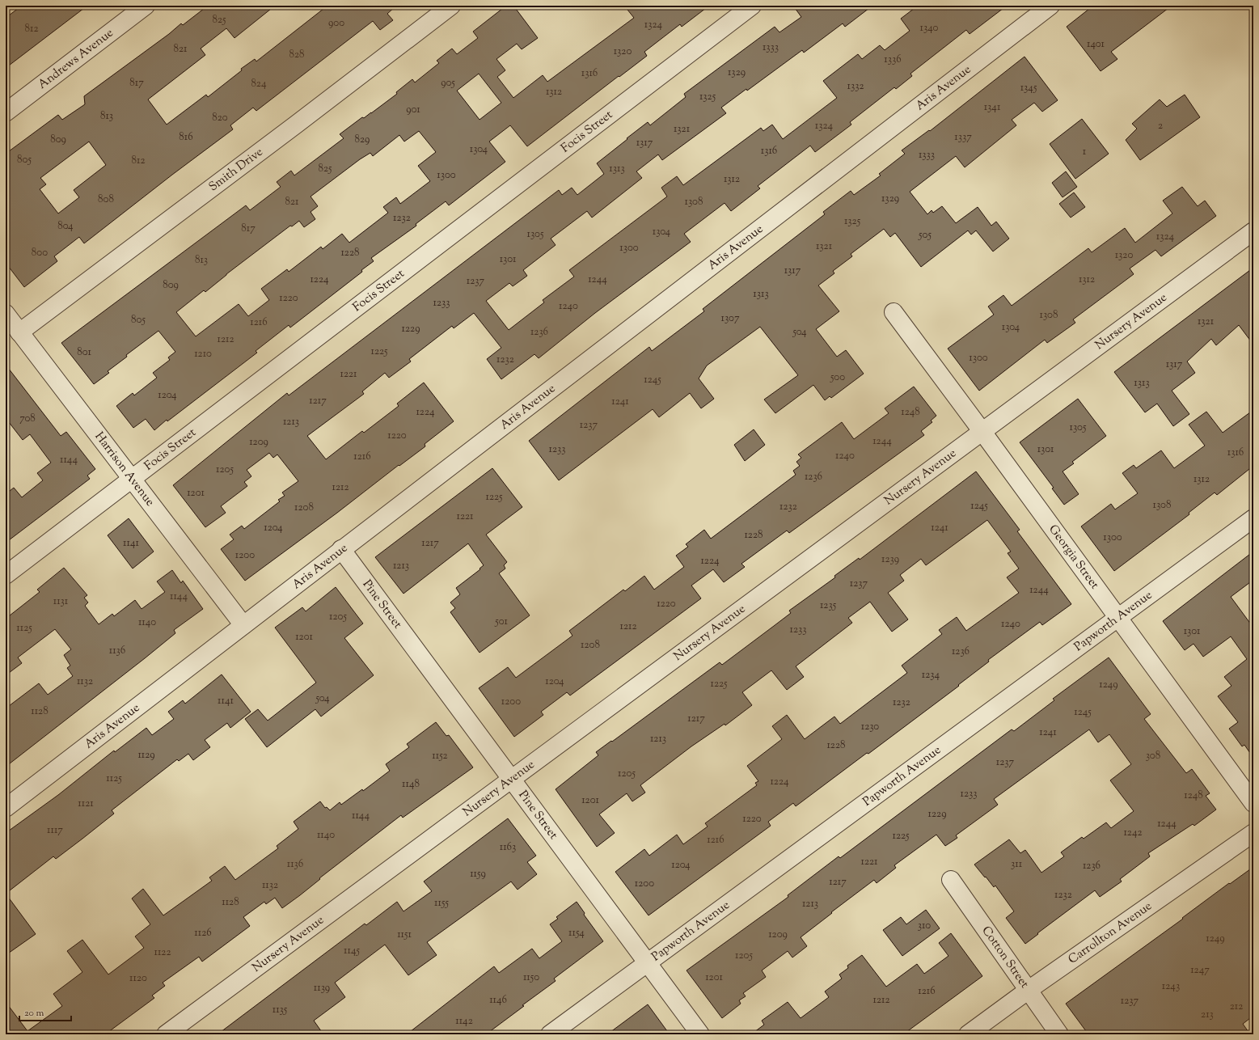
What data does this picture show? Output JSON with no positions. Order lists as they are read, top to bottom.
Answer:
{
  "streets": {
    "street": [
      "Andrews Avenue",
      "Aris Avenue",
      "Focis Street",
      "Smith Drive",
      "Nursery Avenue",
      "Harrison Avenue",
      "Georgia Street",
      "Pine Street",
      "Papworth Avenue",
      "Carrollton Avenue",
      "Cotton Street"
    ]
  },
  "crossings": [
    ["Aris Avenue", "Harrison Avenue"],
    ["Aris Avenue", "Pine Street"],
    ["Focis Street", "Harrison Avenue"],
    ["Smith Drive", "Harrison Avenue"],
    ["Nursery Avenue", "Georgia Street"],
    ["Nursery Avenue", "Pine Street"],
    ["Georgia Street", "Papworth Avenue"],
    ["Pine Street", "Papworth Avenue"],
    ["Carrollton Avenue", "Cotton Street"]
  ],
  "house_numbers": [
    "825",
    "900",
    "1324",
    "1340",
    "812",
    "1401",
    "1333",
    "821",
    "1320",
    "828",
    "1336",
    "1329",
    "1316",
    "817",
    "905",
    "824",
    "1332",
    "1345",
    "1312",
    "1325",
    "1341",
    "901",
    "813",
    "820",
    "1324",
    "2",
    "1321",
    "816",
    "1337",
    "809",
    "829",
    "1317",
    "1304",
    "1316",
    "1",
    "1333",
    "805",
    "812",
    "825",
    "1313",
    "1300",
    "1312",
    "1329",
    "808",
    "821",
    "1308",
    "1232",
    "1325",
    "804",
    "817",
    "1304",
    "1305",
    "505",
    "1324",
    "1321",
    "1300",
    "800",
    "1228",
    "1320",
    "1301",
    "813",
    "1317",
    "1224",
    "1244",
    "1312",
    "1237",
    "809",
    "1313",
    "1220",
    "1233",
    "1240",
    "1308",
    "1307",
    "805",
    "1321",
    "1216",
    "1304",
    "1229",
    "1236",
    "504",
    "1212",
    "1225",
    "801",
    "1210",
    "1300",
    "1232",
    "1317",
    "1221",
    "500",
    "1245",
    "1313",
    "1204",
    "1217",
    "1241",
    "1224",
    "1248",
    "708",
    "1213",
    "1237",
    "1305",
    "1220",
    "1244",
    "1209",
    "1233",
    "1301",
    "1316",
    "1240",
    "1216",
    "1144",
    "1205",
    "1236",
    "1312",
    "1212",
    "1201",
    "1225",
    "1308",
    "1245",
    "1232",
    "1208",
    "1221",
    "1204",
    "1241",
    "1228",
    "1300",
    "1141",
    "1217",
    "1200",
    "1239",
    "1224",
    "1213",
    "1237",
    "1244",
    "1144",
    "1131",
    "1220",
    "1235",
    "1205",
    "501",
    "1140",
    "1240",
    "1212",
    "1125",
    "1233",
    "1301",
    "1201",
    "1208",
    "1136",
    "1236",
    "1234",
    "1132",
    "1204",
    "1225",
    "1249",
    "504",
    "1141",
    "1200",
    "1232",
    "1128",
    "1245",
    "1217",
    "1230",
    "1241",
    "1213",
    "1228",
    "1129",
    "1152",
    "308",
    "1237",
    "1205",
    "1125",
    "1224",
    "1148",
    "1233",
    "1248",
    "1201",
    "1121",
    "1229",
    "1144",
    "1220",
    "1244",
    "1117",
    "1242",
    "1140",
    "1225",
    "1216",
    "1163",
    "1221",
    "1136",
    "311",
    "1204",
    "1236",
    "1159",
    "1217",
    "1200",
    "1132",
    "1232",
    "1128",
    "1155",
    "1213",
    "310",
    "1126",
    "1154",
    "1151",
    "1209",
    "1249",
    "1145",
    "1122",
    "1205",
    "1247",
    "1150",
    "1201",
    "1120",
    "1243",
    "1139",
    "1216",
    "1146",
    "1212",
    "1237",
    "212",
    "1135",
    "213",
    "1142"
  ],
  "scale_bar": "20 m"
}
